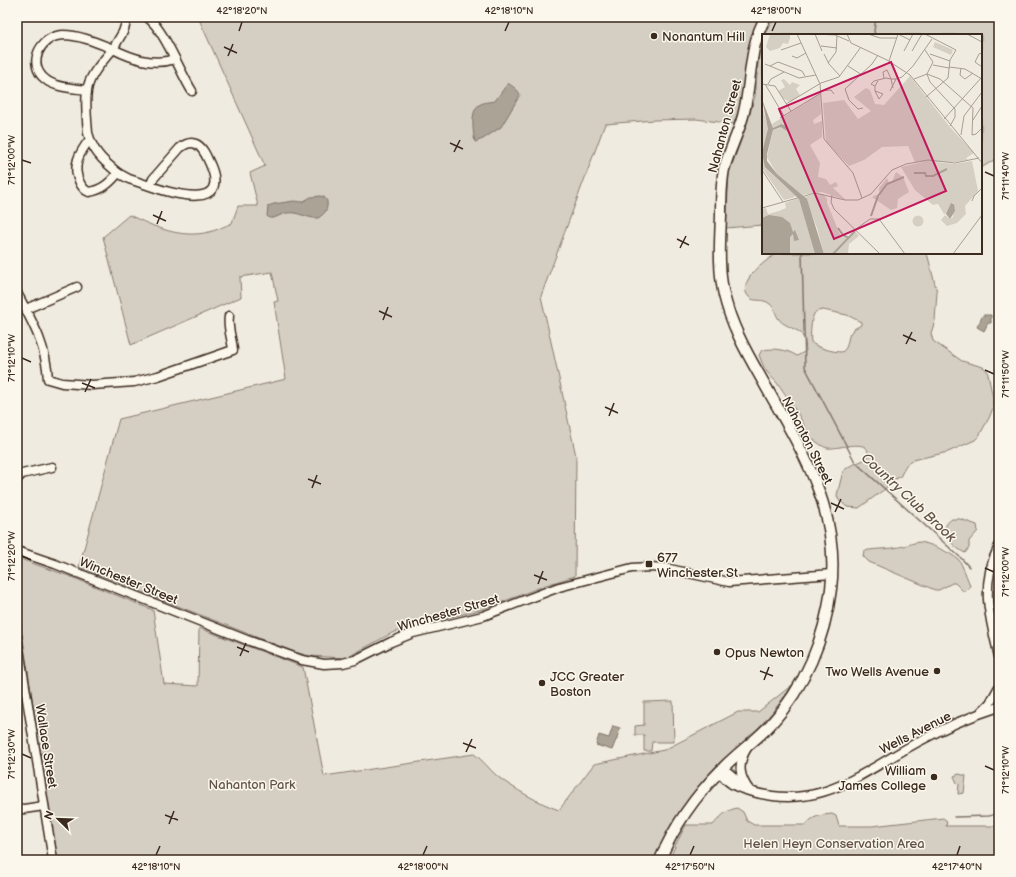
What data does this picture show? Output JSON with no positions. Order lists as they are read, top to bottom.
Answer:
{
  "streets": {
    "main road": ["Nahanton Street"],
    "street": ["Winchester Street", "Wells Avenue", "Wallace Street"]
  },
  "crossings": [
    ["Nahanton Street", "Winchester Street"],
    ["Nahanton Street", "Wells Avenue"]
  ],
  "water": ["Country Club Brook"],
  "parks": ["Nahanton Park", "Helen Heyn Conservation Area"],
  "places": {
    "other": [
      "Nonantum Hill",
      "Opus Newton",
      "Two Wells Avenue",
      "JCC Greater Boston",
      "William James College"
    ],
    "transit": ["677 Winchester St"]
  },
  "north": "top left",
  "coordinates": [
    "42°18'20\"N",
    "42°18'10\"N",
    "42°18'00\"N",
    "71°12'00\"W",
    "71°11'40\"W",
    "71°12'10\"W",
    "71°11'50\"W",
    "71°12'20\"W",
    "71°12'30\"W",
    "42°17'50\"N",
    "42°17'40\"N"
  ]
}
